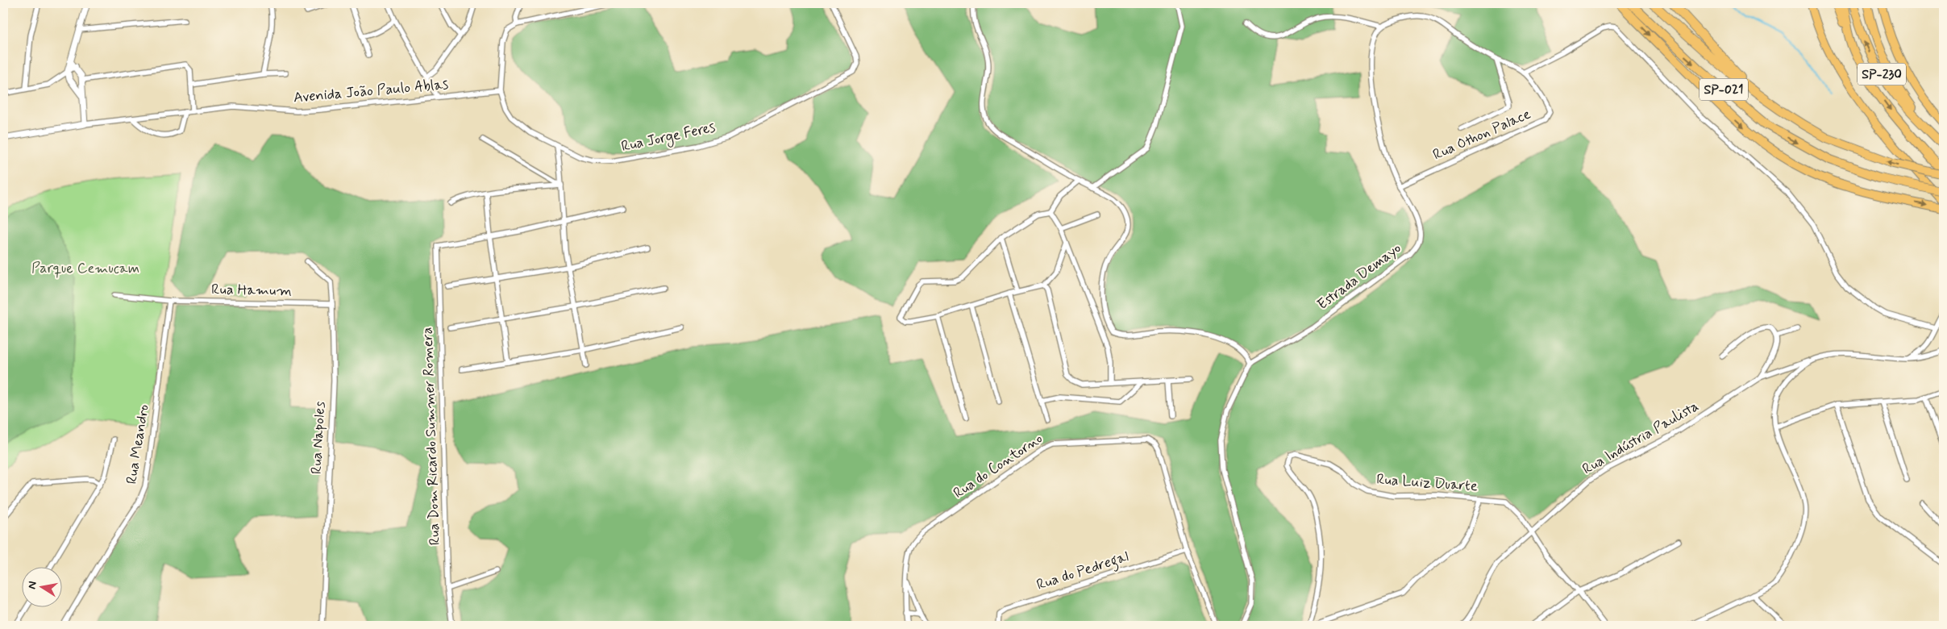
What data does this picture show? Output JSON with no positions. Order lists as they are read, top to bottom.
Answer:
{
  "streets": {
    "highway": ["SP-230", "SP-021"],
    "street": [
      "Avenida João Paulo Ablas",
      "Rua Othon Palace",
      "Rua Jorge Feres",
      "Estrada Demayo",
      "Rua Hamum",
      "Rua Dom Ricardo Summer Romera",
      "Rua Napoles",
      "Rua Indústria Paulista",
      "Rua Meandro",
      "Rua do Contorno",
      "Rua Luiz Duarte",
      "Rua do Pedregal"
    ]
  },
  "crossings": [
    ["SP-230", "SP-021"],
    ["Avenida João Paulo Ablas", "Rua Jorge Feres"],
    ["Rua Othon Palace", "Estrada Demayo"],
    ["Rua Hamum", "Rua Napoles"],
    ["Rua Hamum", "Rua Meandro"],
    ["Rua Indústria Paulista", "Rua Luiz Duarte"],
    ["Rua do Contorno", "Rua do Pedregal"]
  ],
  "parks": ["Parque Cemucam"],
  "north": "left"
}
